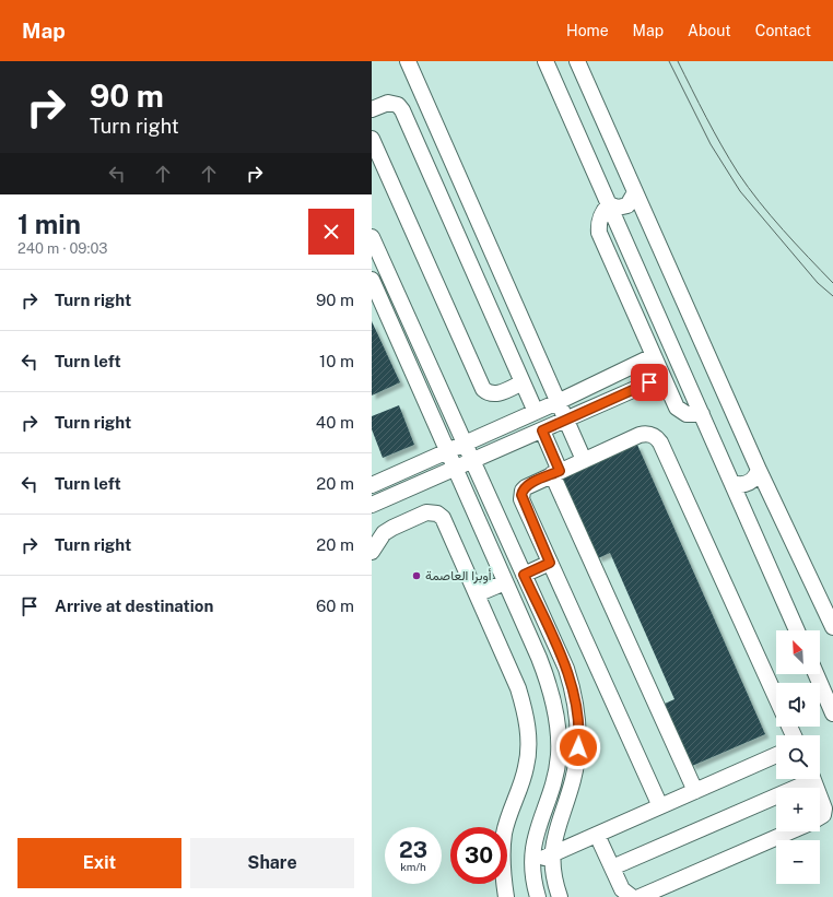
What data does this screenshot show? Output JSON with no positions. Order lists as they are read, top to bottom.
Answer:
{
  "places": ["أوبرا العاصمة"],
  "north": "top left",
  "page": {
    "header": "Map",
    "nav": [
      "Home",
      "Map",
      "About",
      "Contact"
    ],
    "turn": ["90 m", "Turn right"],
    "heading": ["1 min", "240 m · 09:03"],
    "list": [
      {
        "name": "Turn right",
        "value": "90 m"
      },
      {
        "name": "Turn left",
        "value": "10 m"
      },
      {
        "name": "Turn right",
        "value": "40 m"
      },
      {
        "name": "Turn left",
        "value": "20 m"
      },
      {
        "name": "Turn right",
        "value": "20 m"
      },
      {
        "name": "Arrive at destination",
        "value": "60 m"
      }
    ],
    "map_buttons": ["+", "−"],
    "speed": "23 km/h",
    "limit": "30",
    "buttons": ["Exit", "Share"]
  }
}
